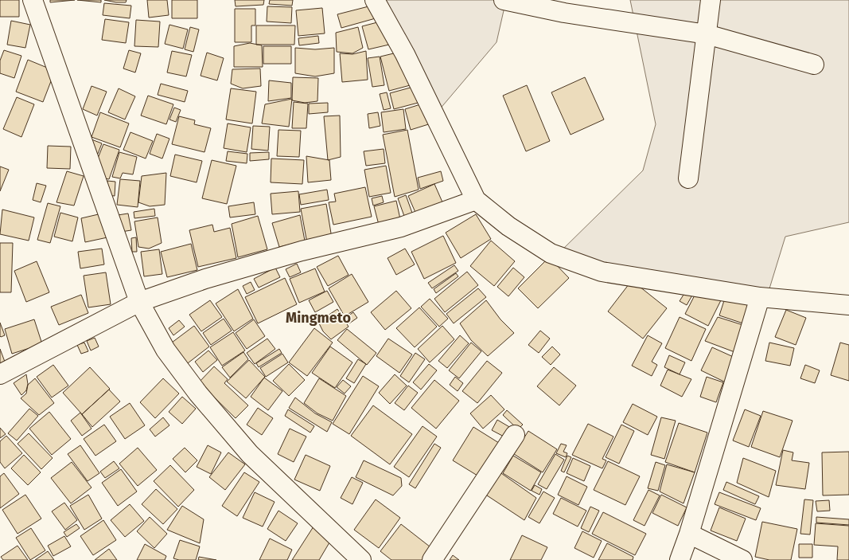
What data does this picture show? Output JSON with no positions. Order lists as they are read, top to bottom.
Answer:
{
  "districts": ["Mingmeto"]
}
